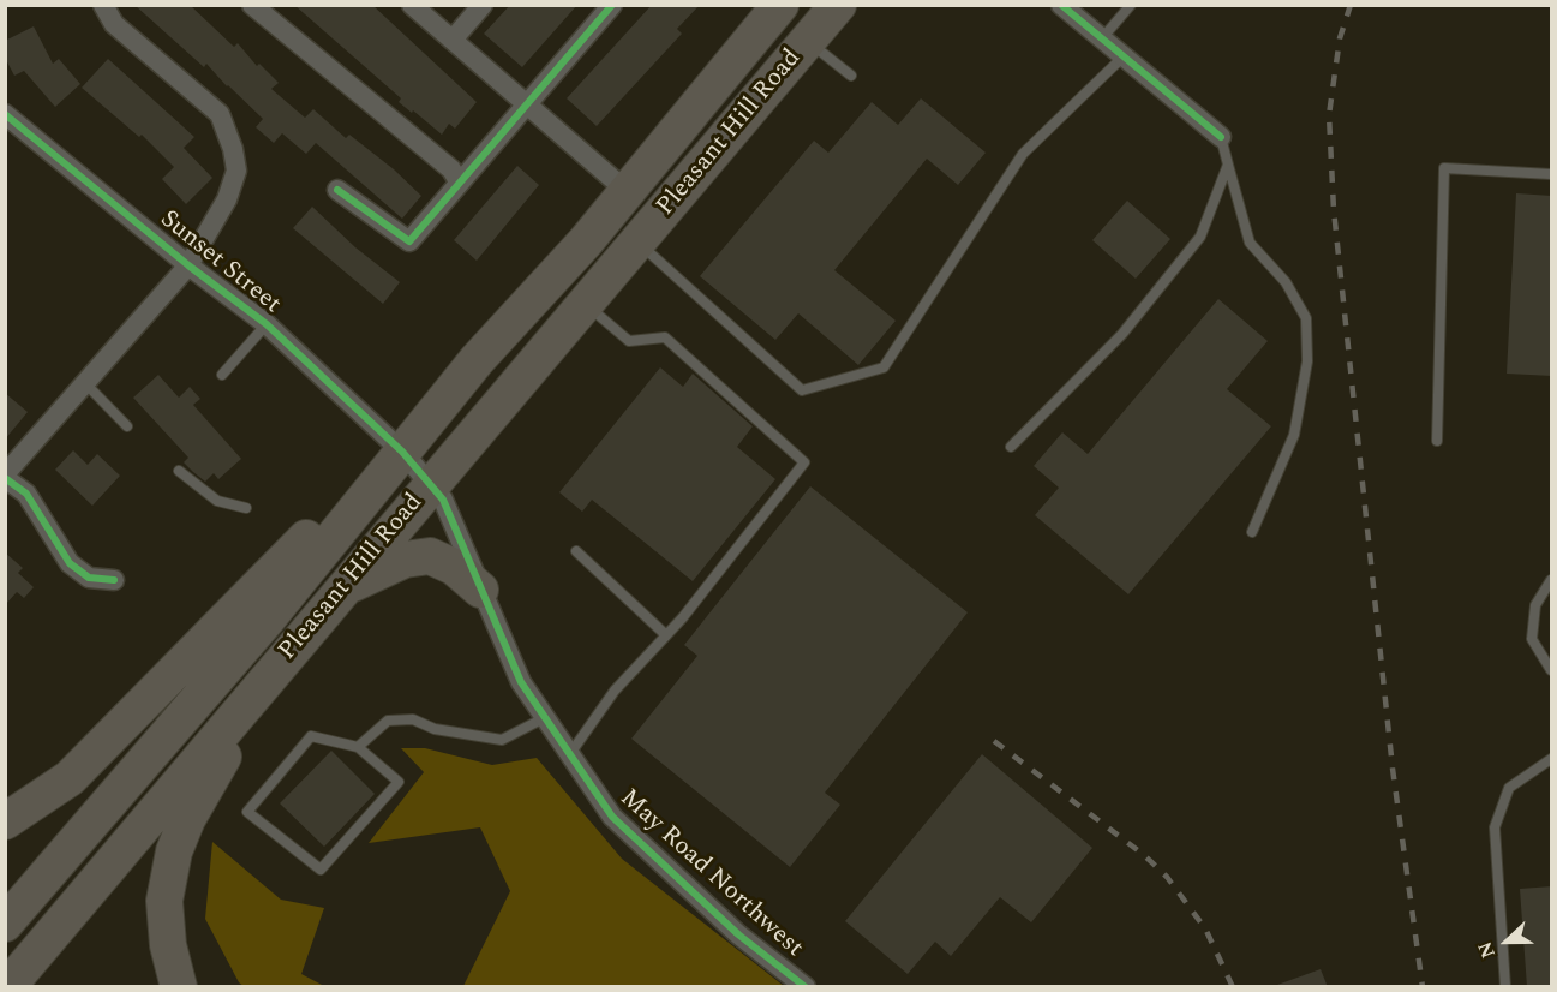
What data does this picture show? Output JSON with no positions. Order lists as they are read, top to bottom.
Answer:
{
  "streets": {
    "highway": ["Pleasant Hill Road"],
    "street": ["Sunset Street", "May Road Northwest"]
  },
  "crossings": [
    ["Pleasant Hill Road", "Sunset Street"],
    ["Pleasant Hill Road", "May Road Northwest"],
    ["Sunset Street", "May Road Northwest"]
  ],
  "north": "left"
}
